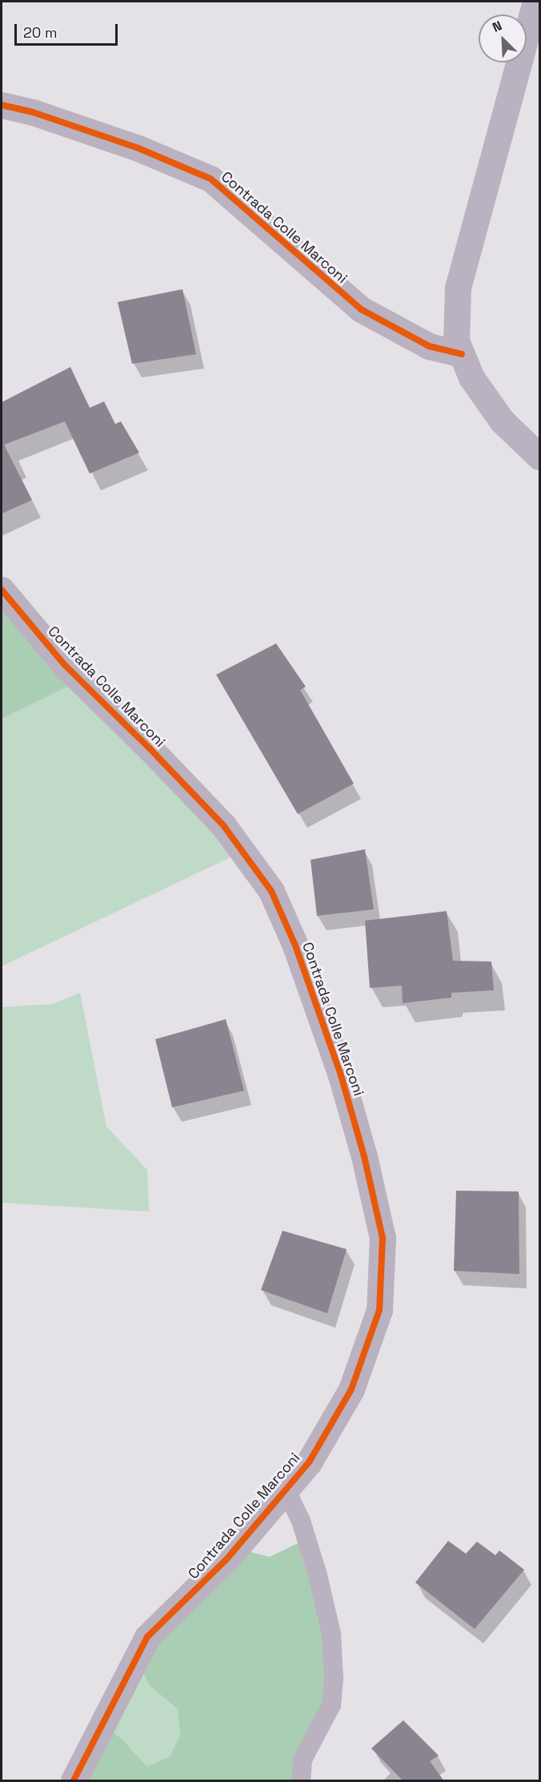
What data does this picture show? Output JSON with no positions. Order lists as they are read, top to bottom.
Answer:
{
  "streets": {
    "street": ["Contrada Colle Marconi"]
  },
  "scale_bar": "20 m",
  "north": "top left"
}
